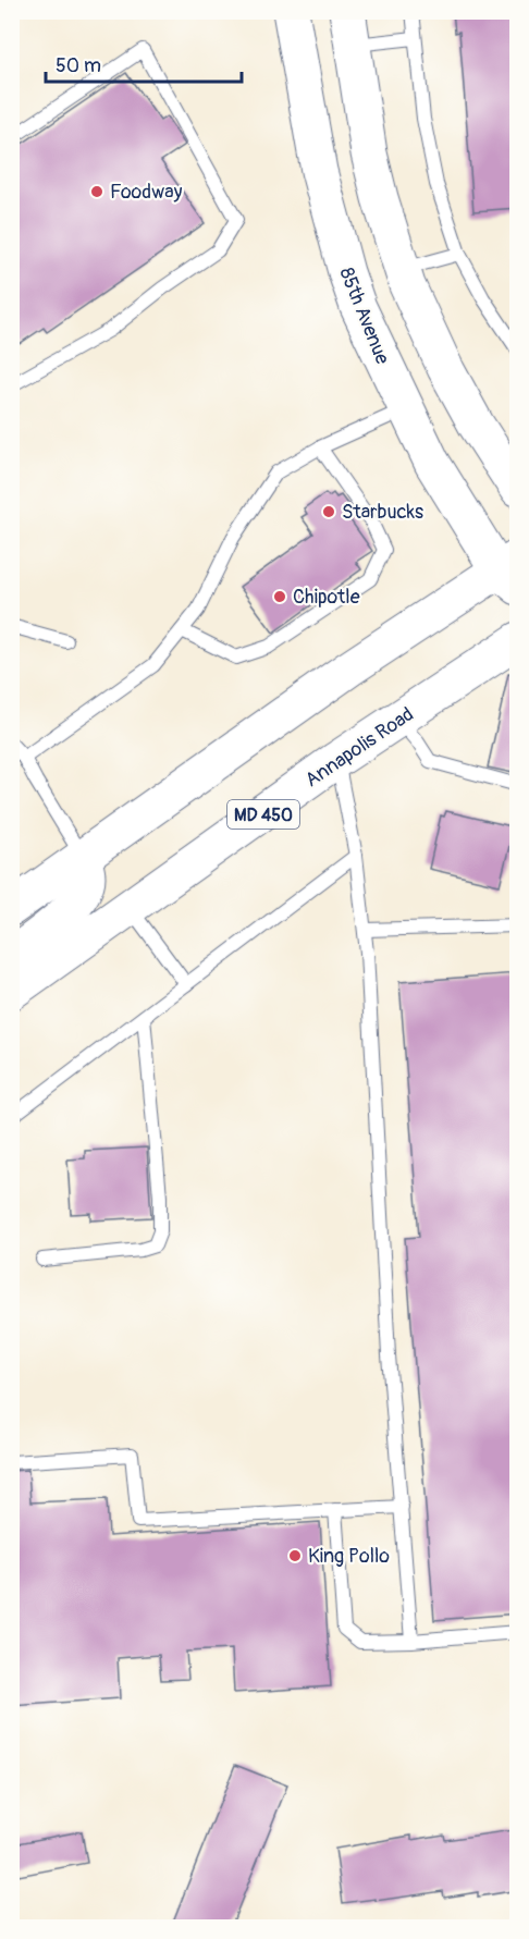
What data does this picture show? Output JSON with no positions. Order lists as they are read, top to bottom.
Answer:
{
  "streets": {
    "main road": ["85th Avenue", "Annapolis Road", "MD 450"]
  },
  "places": [
    "Foodway",
    "Starbucks",
    "Chipotle",
    "King Pollo"
  ],
  "scale_bar": "50 m"
}
